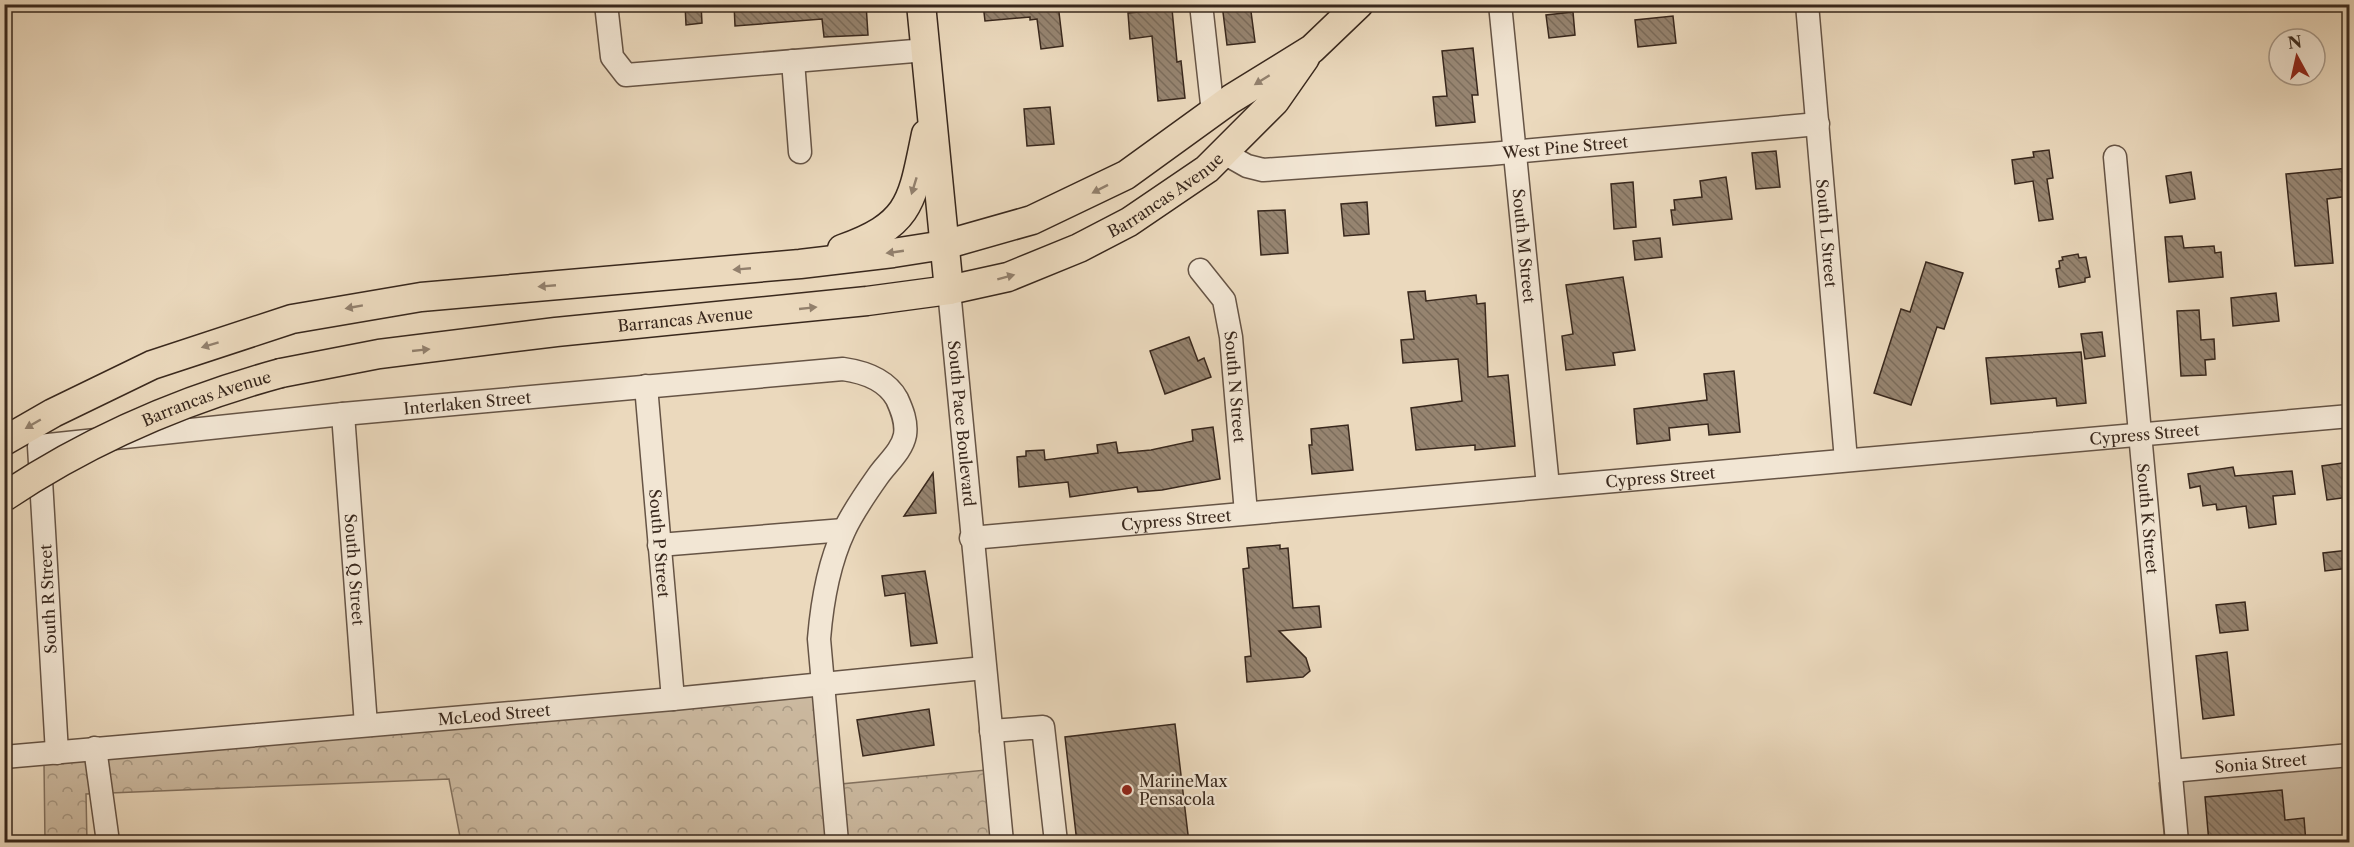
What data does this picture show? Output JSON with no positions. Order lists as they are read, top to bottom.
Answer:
{
  "streets": {
    "main road": ["Barrancas Avenue", "South Pace Boulevard"],
    "street": [
      "West Pine Street",
      "South L Street",
      "South M Street",
      "South N Street",
      "Interlaken Street",
      "Cypress Street",
      "South K Street",
      "South P Street",
      "South Q Street",
      "South R Street",
      "McLeod Street",
      "Sonia Street"
    ]
  },
  "crossings": [
    ["West Pine Street", "Barrancas Avenue"],
    ["West Pine Street", "South L Street"],
    ["West Pine Street", "South M Street"],
    ["Barrancas Avenue", "South Pace Boulevard"],
    ["South L Street", "Cypress Street"],
    ["South M Street", "Cypress Street"],
    ["South N Street", "Cypress Street"],
    ["Interlaken Street", "South P Street"],
    ["Interlaken Street", "South Q Street"],
    ["Interlaken Street", "South R Street"],
    ["South Pace Boulevard", "Cypress Street"],
    ["South Pace Boulevard", "McLeod Street"],
    ["Cypress Street", "South K Street"],
    ["South K Street", "Sonia Street"],
    ["South P Street", "McLeod Street"],
    ["South Q Street", "McLeod Street"],
    ["South R Street", "McLeod Street"]
  ],
  "places": ["MarineMax Pensacola"],
  "north": "top"
}
